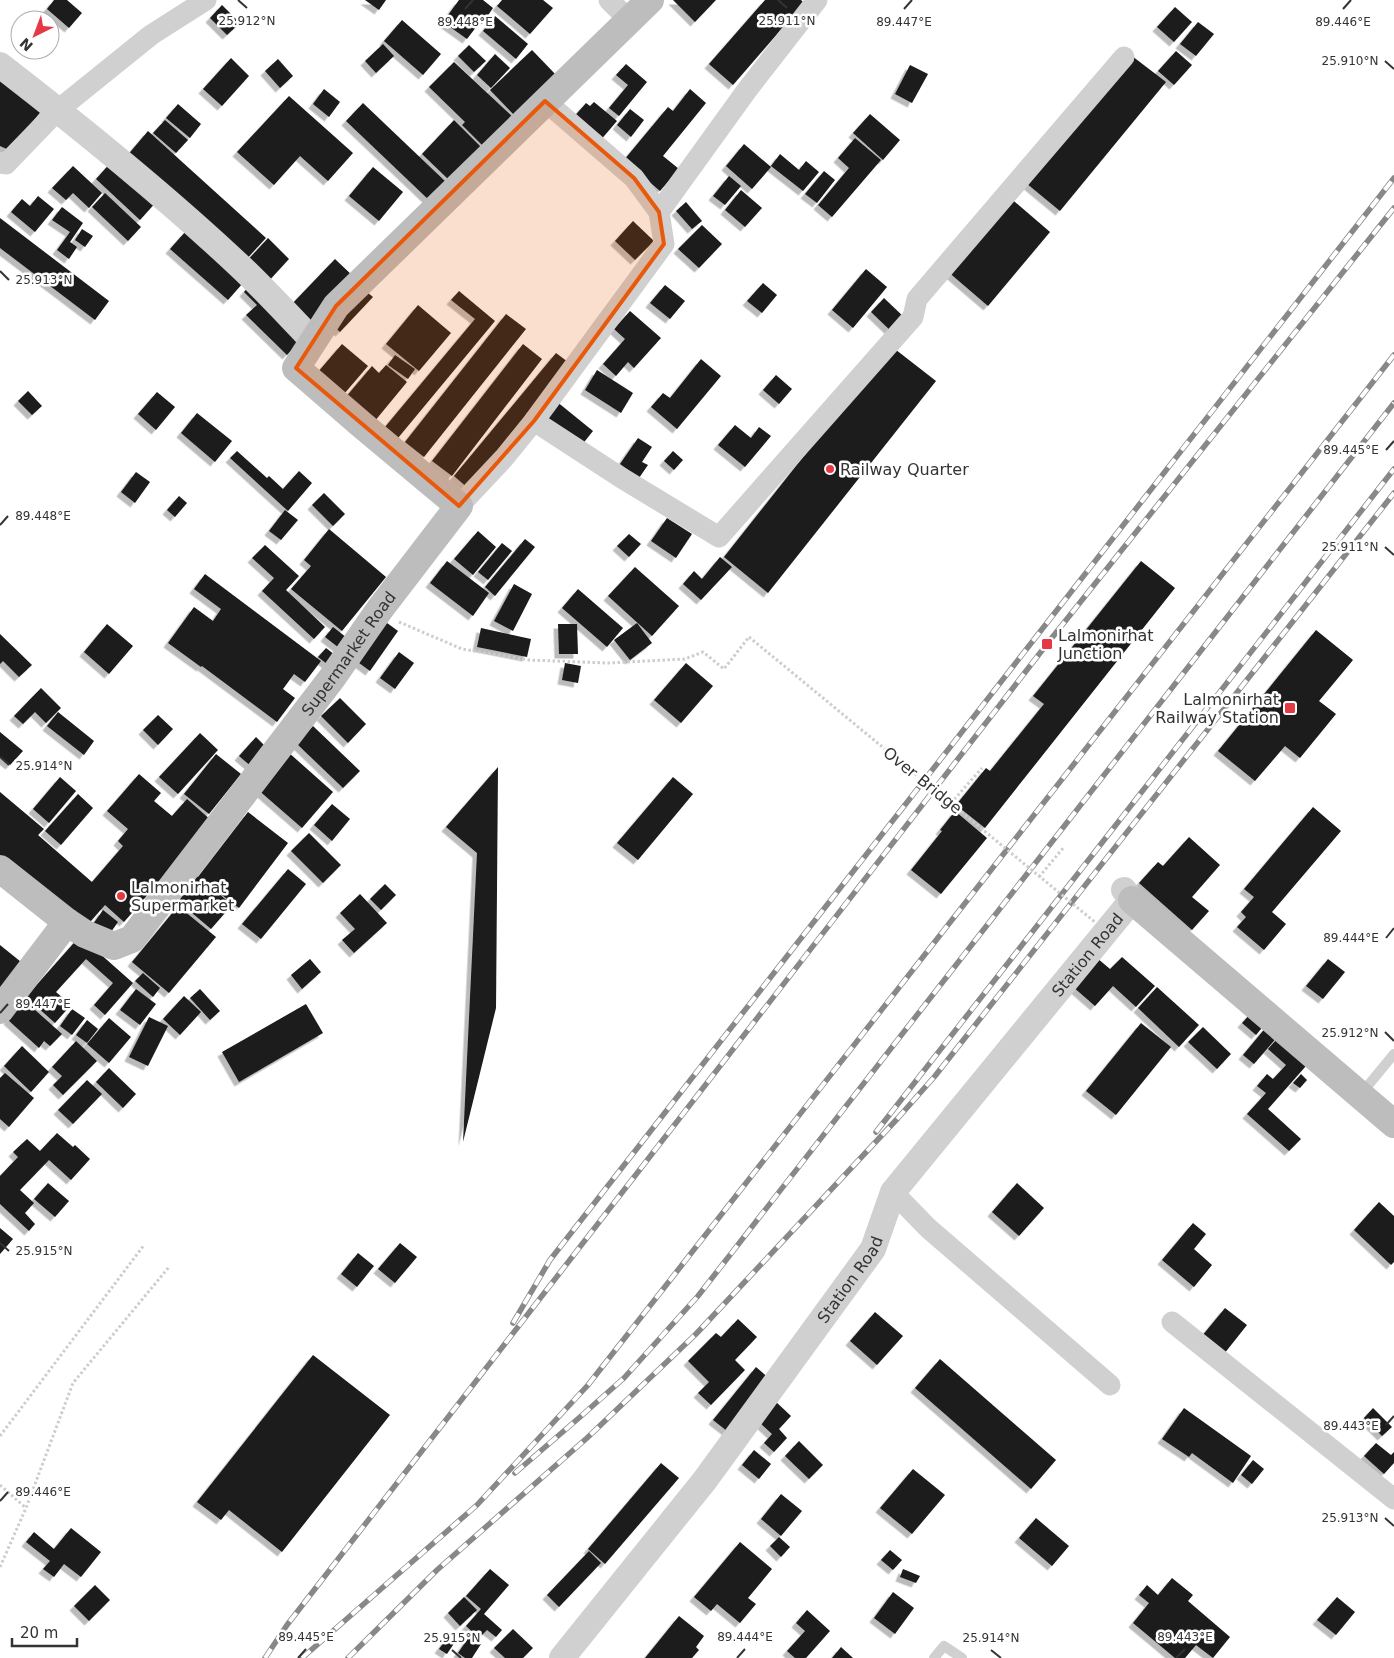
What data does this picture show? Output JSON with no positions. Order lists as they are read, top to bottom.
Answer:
{
  "streets": {
    "main road": ["Supermarket Road", "Station Road"],
    "path": ["Over Bridge"]
  },
  "crossings": [
    ["Supermarket Road", "Over Bridge"]
  ],
  "places": {
    "other": ["Railway Quarter", "Lalmonirhat Supermarket"],
    "transit": ["Lalmonirhat Junction", "Lalmonirhat Railway Station"]
  },
  "scale_bar": "20 m",
  "north": "bottom left",
  "coordinates": [
    "25.912°N",
    "25.911°N",
    "89.448°E",
    "89.447°E",
    "89.446°E",
    "25.910°N",
    "25.913°N",
    "89.445°E",
    "25.914°N",
    "89.444°E",
    "25.915°N",
    "89.443°E"
  ]
}
